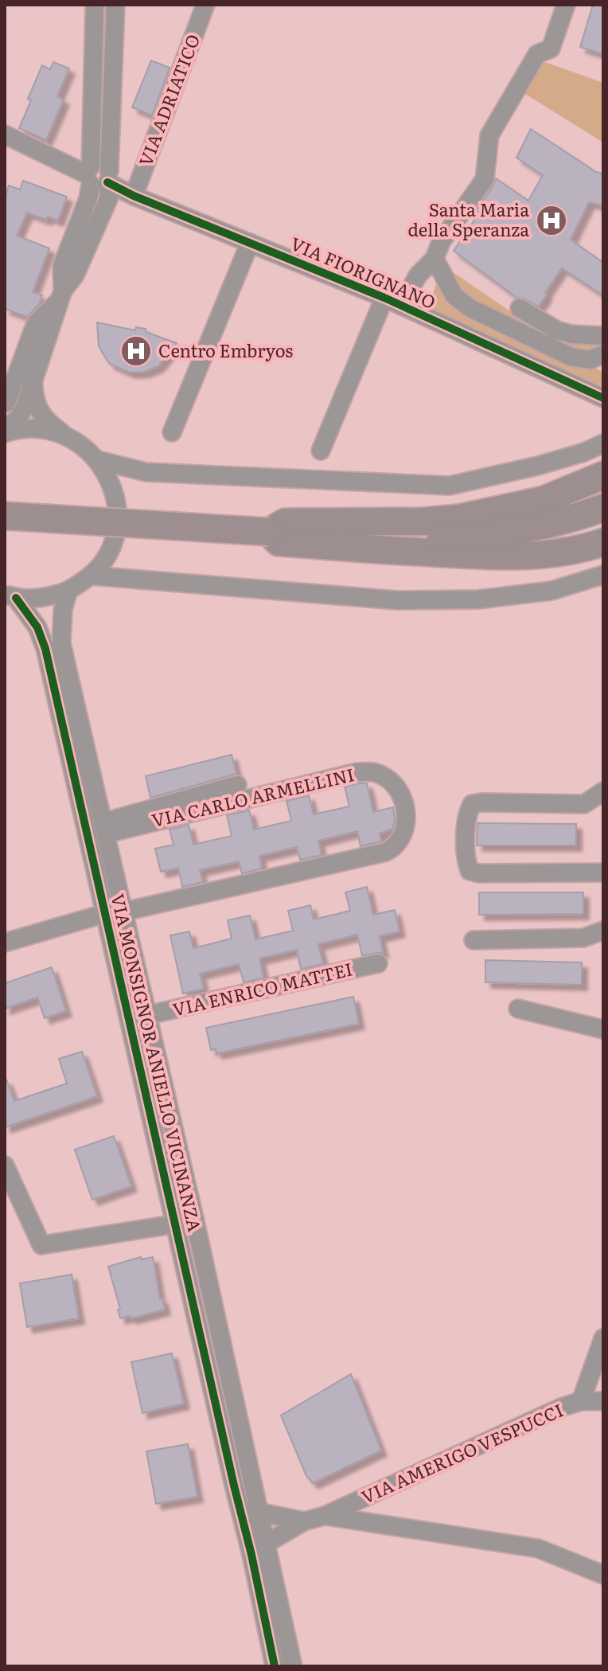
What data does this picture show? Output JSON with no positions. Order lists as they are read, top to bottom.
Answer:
{
  "streets": {
    "street": [
      "VIA ADRIATICO",
      "VIA FIORIGNANO",
      "VIA CARLO ARMELLINI",
      "VIA ENRICO MATTEI",
      "VIA MONSIGNOR ANIELLO VICINANZA",
      "VIA AMERIGO VESPUCCI"
    ]
  },
  "crossings": [
    ["VIA ADRIATICO", "VIA FIORIGNANO"],
    ["VIA CARLO ARMELLINI", "VIA MONSIGNOR ANIELLO VICINANZA"],
    ["VIA ENRICO MATTEI", "VIA MONSIGNOR ANIELLO VICINANZA"]
  ],
  "places": {
    "hospital": ["Santa Maria della Speranza", "Centro Embryos"]
  }
}
